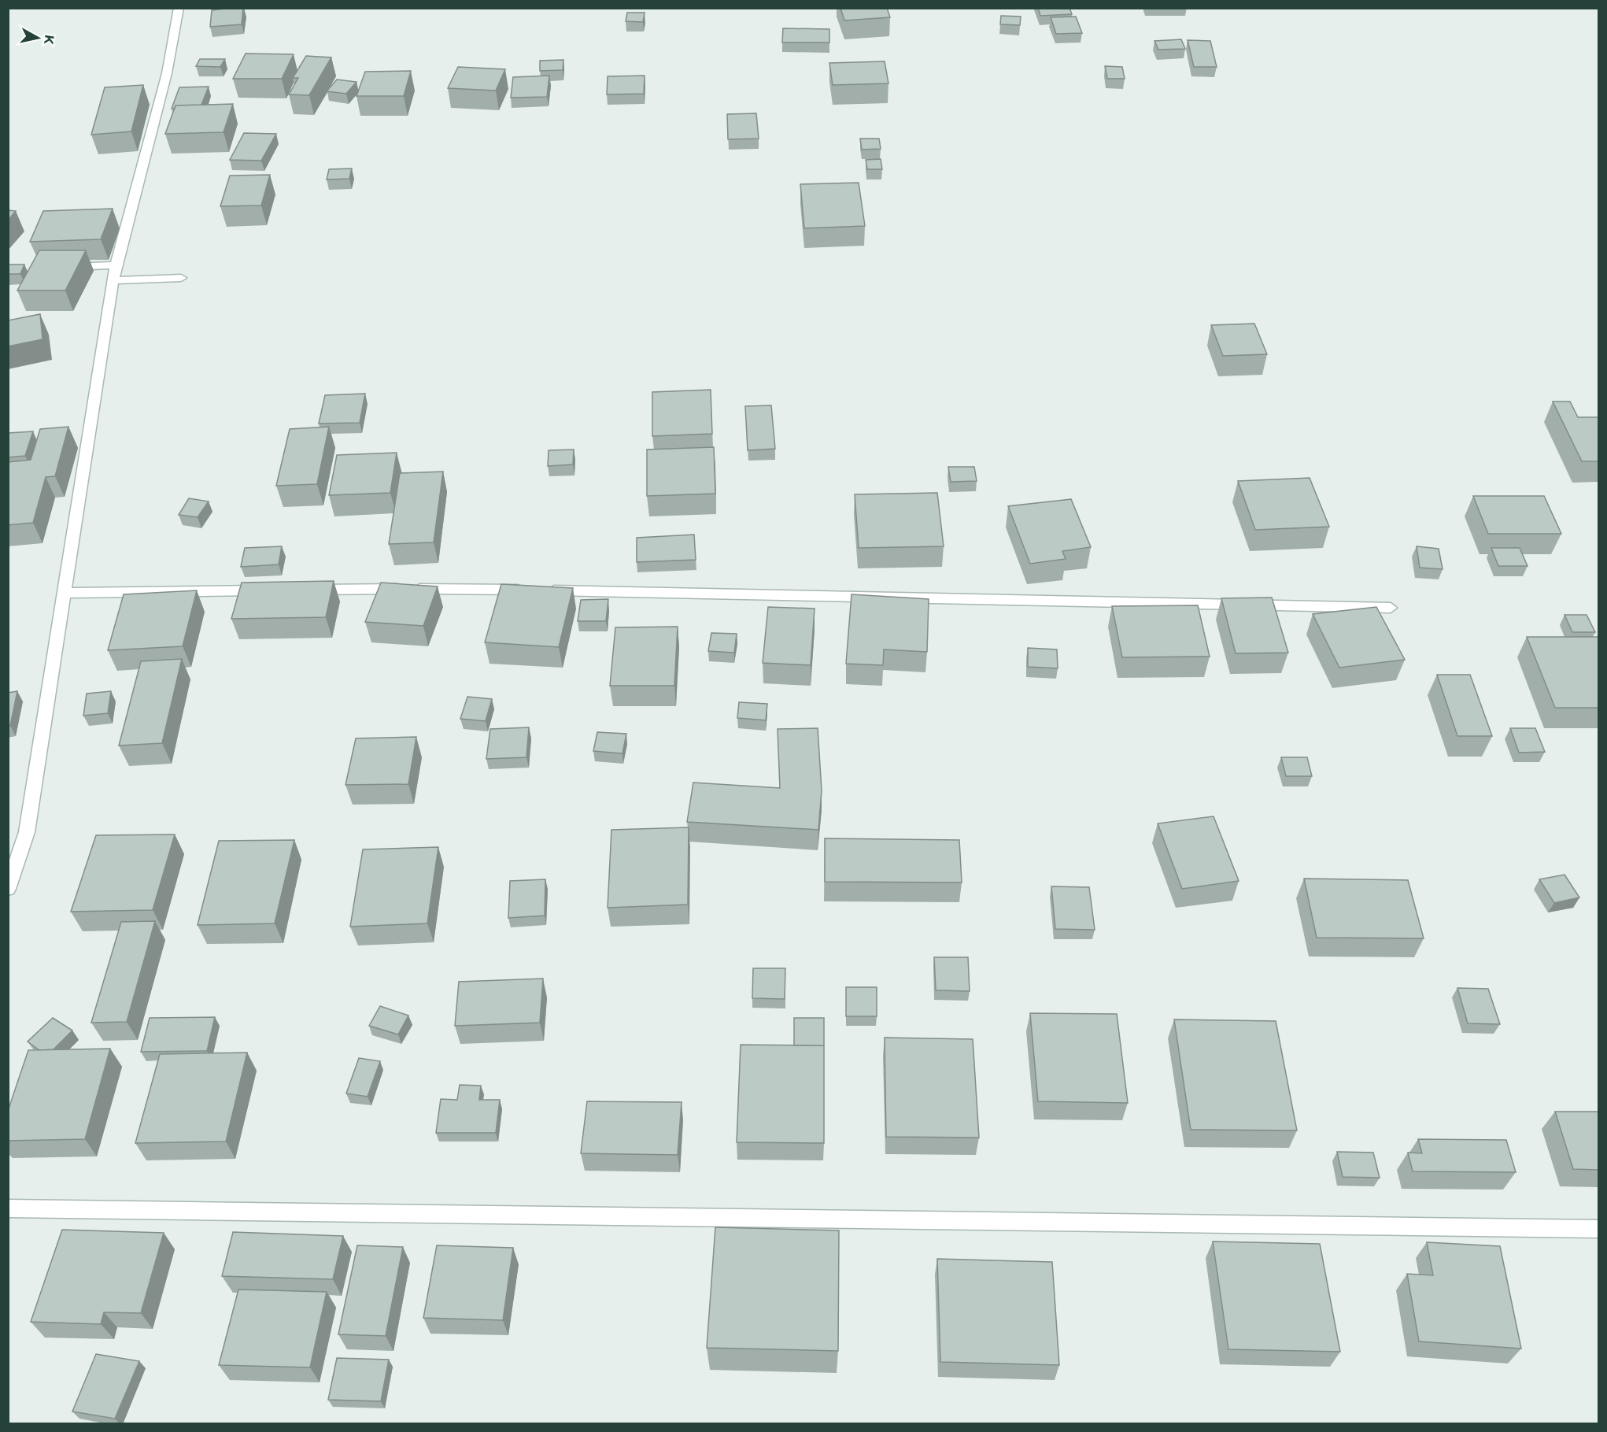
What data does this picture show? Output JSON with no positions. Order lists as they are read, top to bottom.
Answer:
{
  "north": "right"
}
